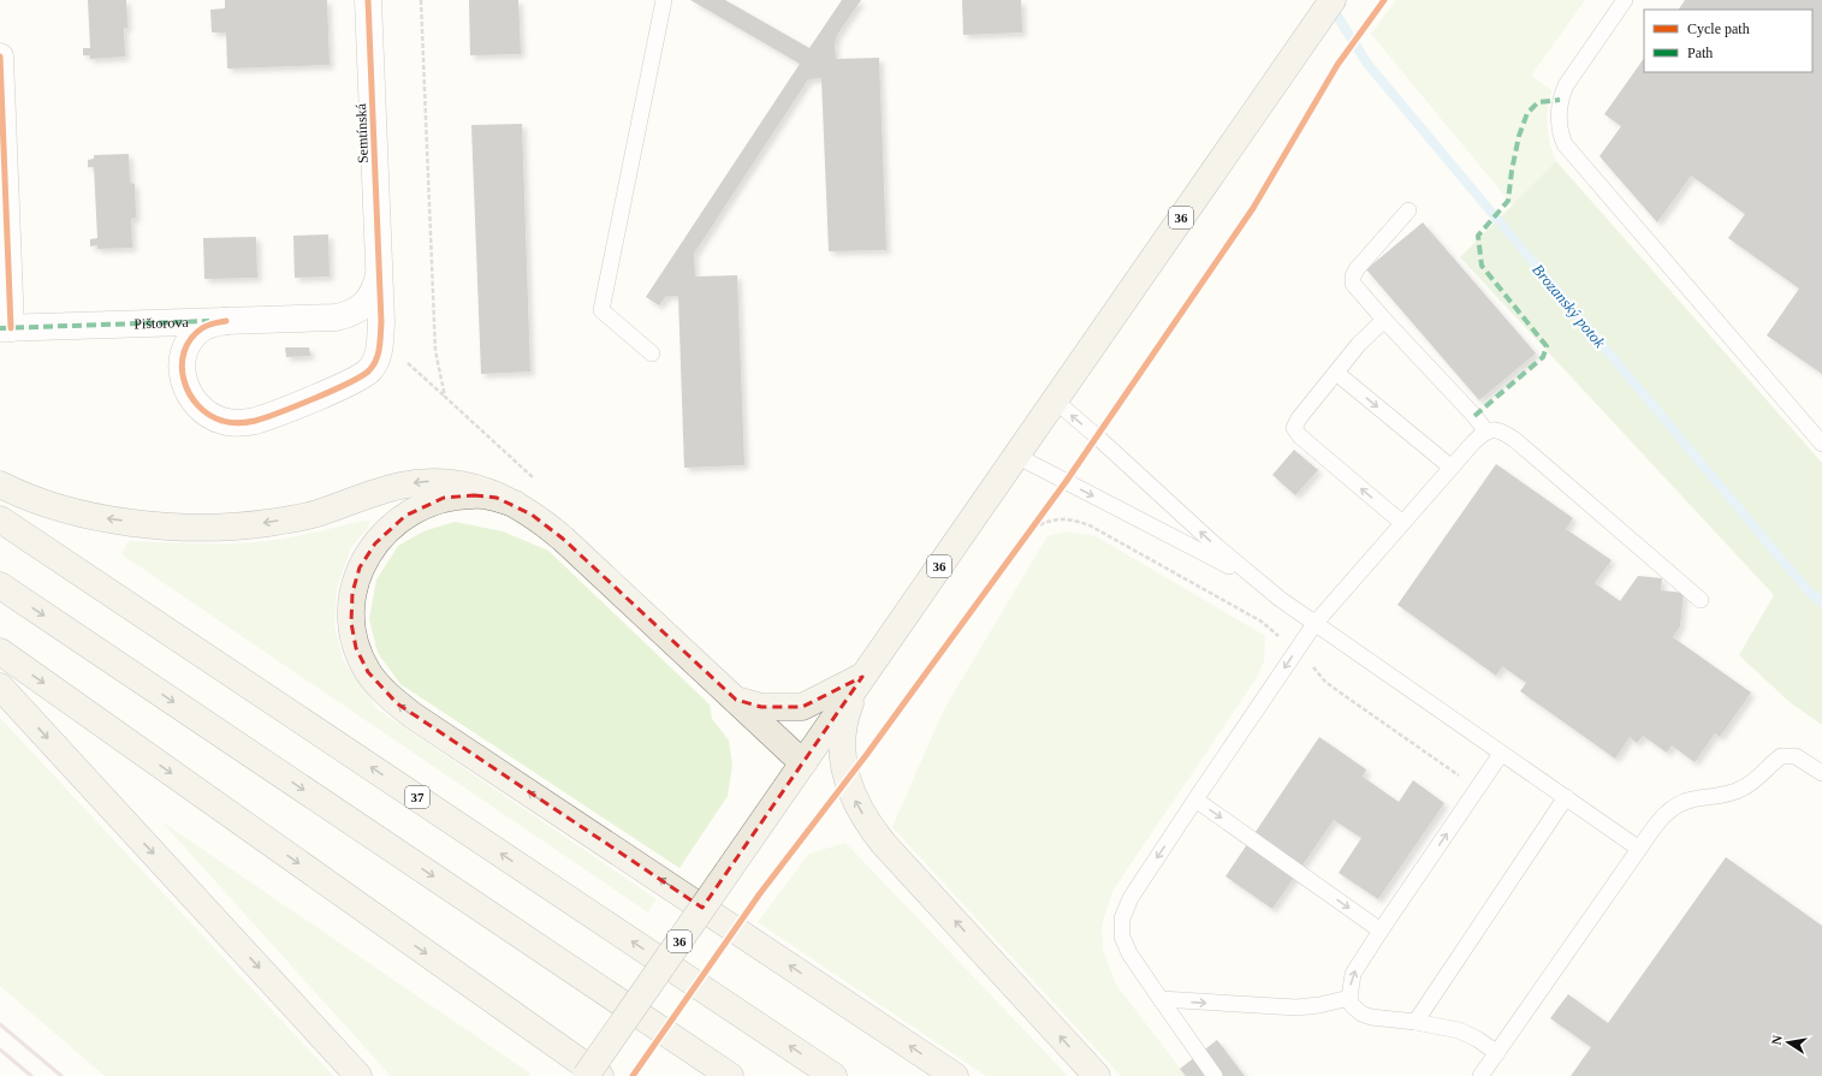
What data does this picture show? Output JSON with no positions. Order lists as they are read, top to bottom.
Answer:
{
  "streets": {
    "main road": ["36", "37"],
    "street": ["Semtínská", "Pištorova"]
  },
  "crossings": [
    ["Semtínská", "Pištorova"]
  ],
  "water": ["Brozanský potok"],
  "legend": ["Cycle path", "Path"],
  "north": "left"
}
